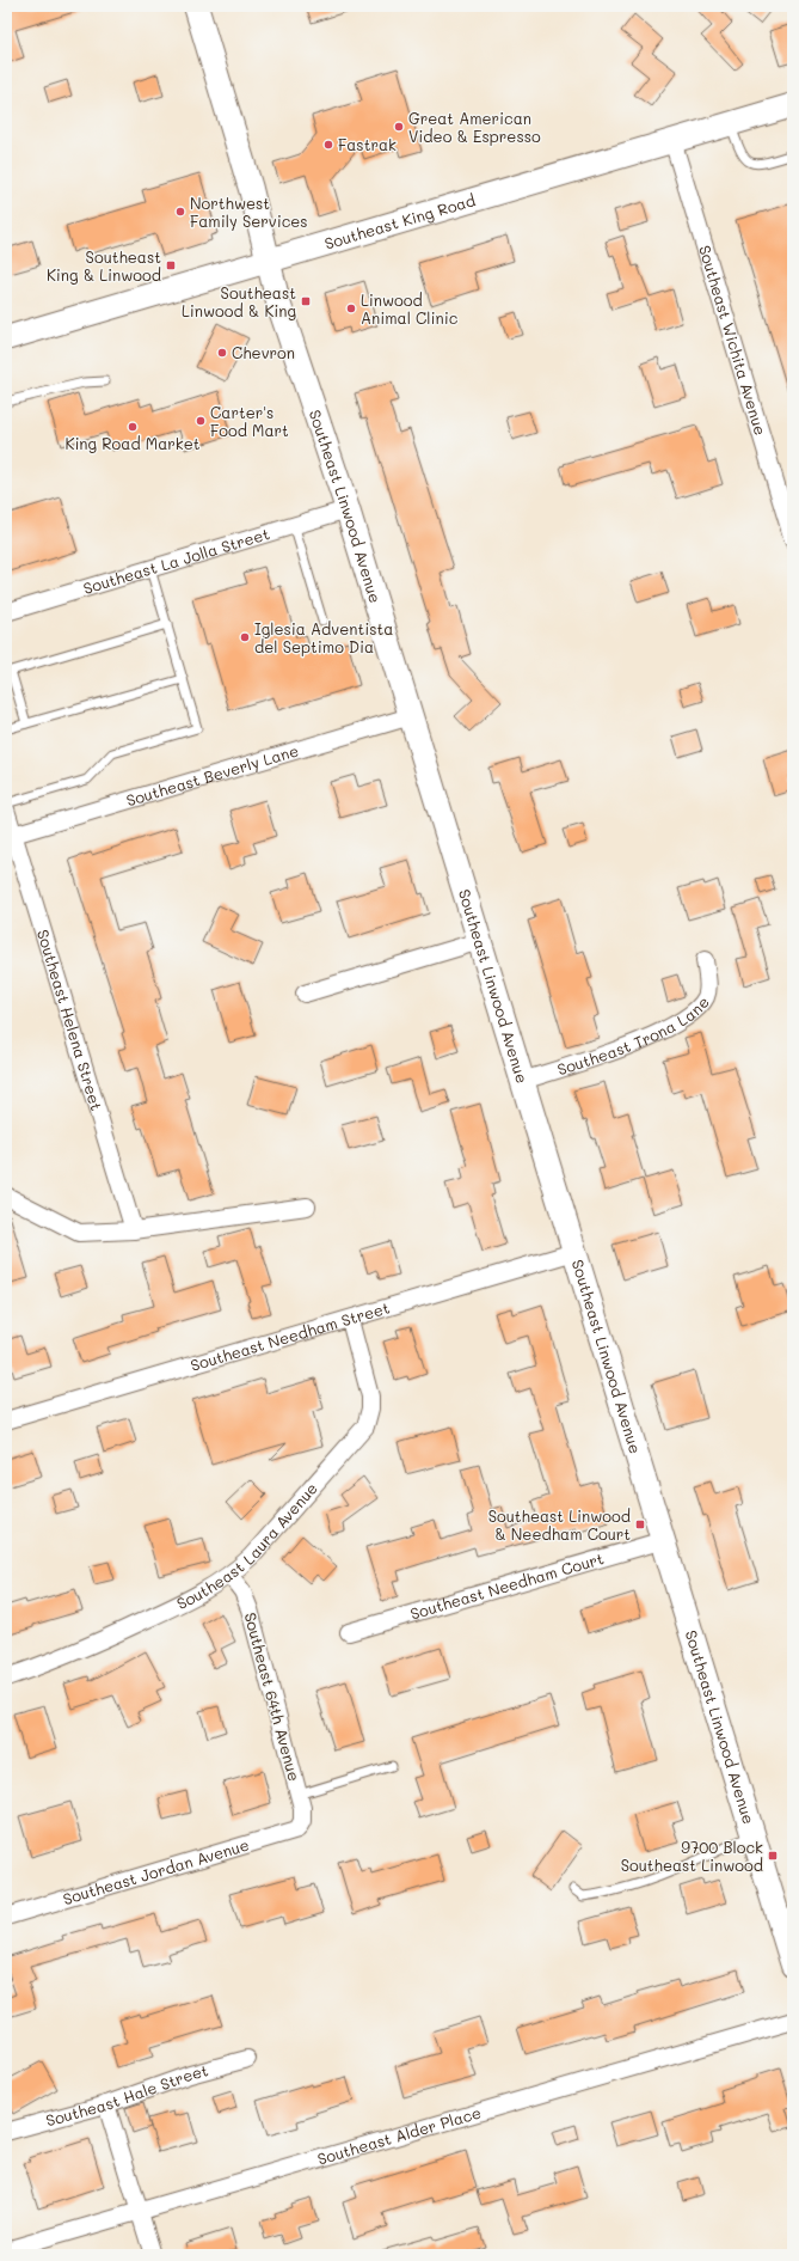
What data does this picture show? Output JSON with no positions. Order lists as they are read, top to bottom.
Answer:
{
  "streets": {
    "main road": ["Southeast King Road", "Southeast Linwood Avenue"],
    "street": [
      "Southeast Wichita Avenue",
      "Southeast La Jolla Street",
      "Southeast Beverly Lane",
      "Southeast Helena Street",
      "Southeast Trona Lane",
      "Southeast Needham Street",
      "Southeast Laura Avenue",
      "Southeast Needham Court",
      "Southeast 64th Avenue",
      "Southeast Jordan Avenue",
      "Southeast Hale Street",
      "Southeast Alder Place"
    ]
  },
  "crossings": [
    ["Southeast King Road", "Southeast Wichita Avenue"],
    ["Southeast King Road", "Southeast Linwood Avenue"],
    ["Southeast Linwood Avenue", "Southeast La Jolla Street"],
    ["Southeast Linwood Avenue", "Southeast Beverly Lane"],
    ["Southeast Linwood Avenue", "Southeast Trona Lane"],
    ["Southeast Linwood Avenue", "Southeast Needham Street"],
    ["Southeast Linwood Avenue", "Southeast Needham Court"],
    ["Southeast Beverly Lane", "Southeast Helena Street"],
    ["Southeast Needham Street", "Southeast Laura Avenue"],
    ["Southeast Laura Avenue", "Southeast 64th Avenue"],
    ["Southeast 64th Avenue", "Southeast Jordan Avenue"]
  ],
  "places": {
    "other": [
      "Great American Video & Espresso",
      "Fastrak",
      "Northwest Family Services",
      "Linwood Animal Clinic",
      "Chevron",
      "Carter's Food Mart",
      "King Road Market",
      "Iglesia Adventista del Septimo Dia"
    ],
    "transit": [
      "Southeast King & Linwood",
      "Southeast Linwood & King",
      "Southeast Linwood & Needham Court",
      "9700 Block Southeast Linwood"
    ]
  }
}
